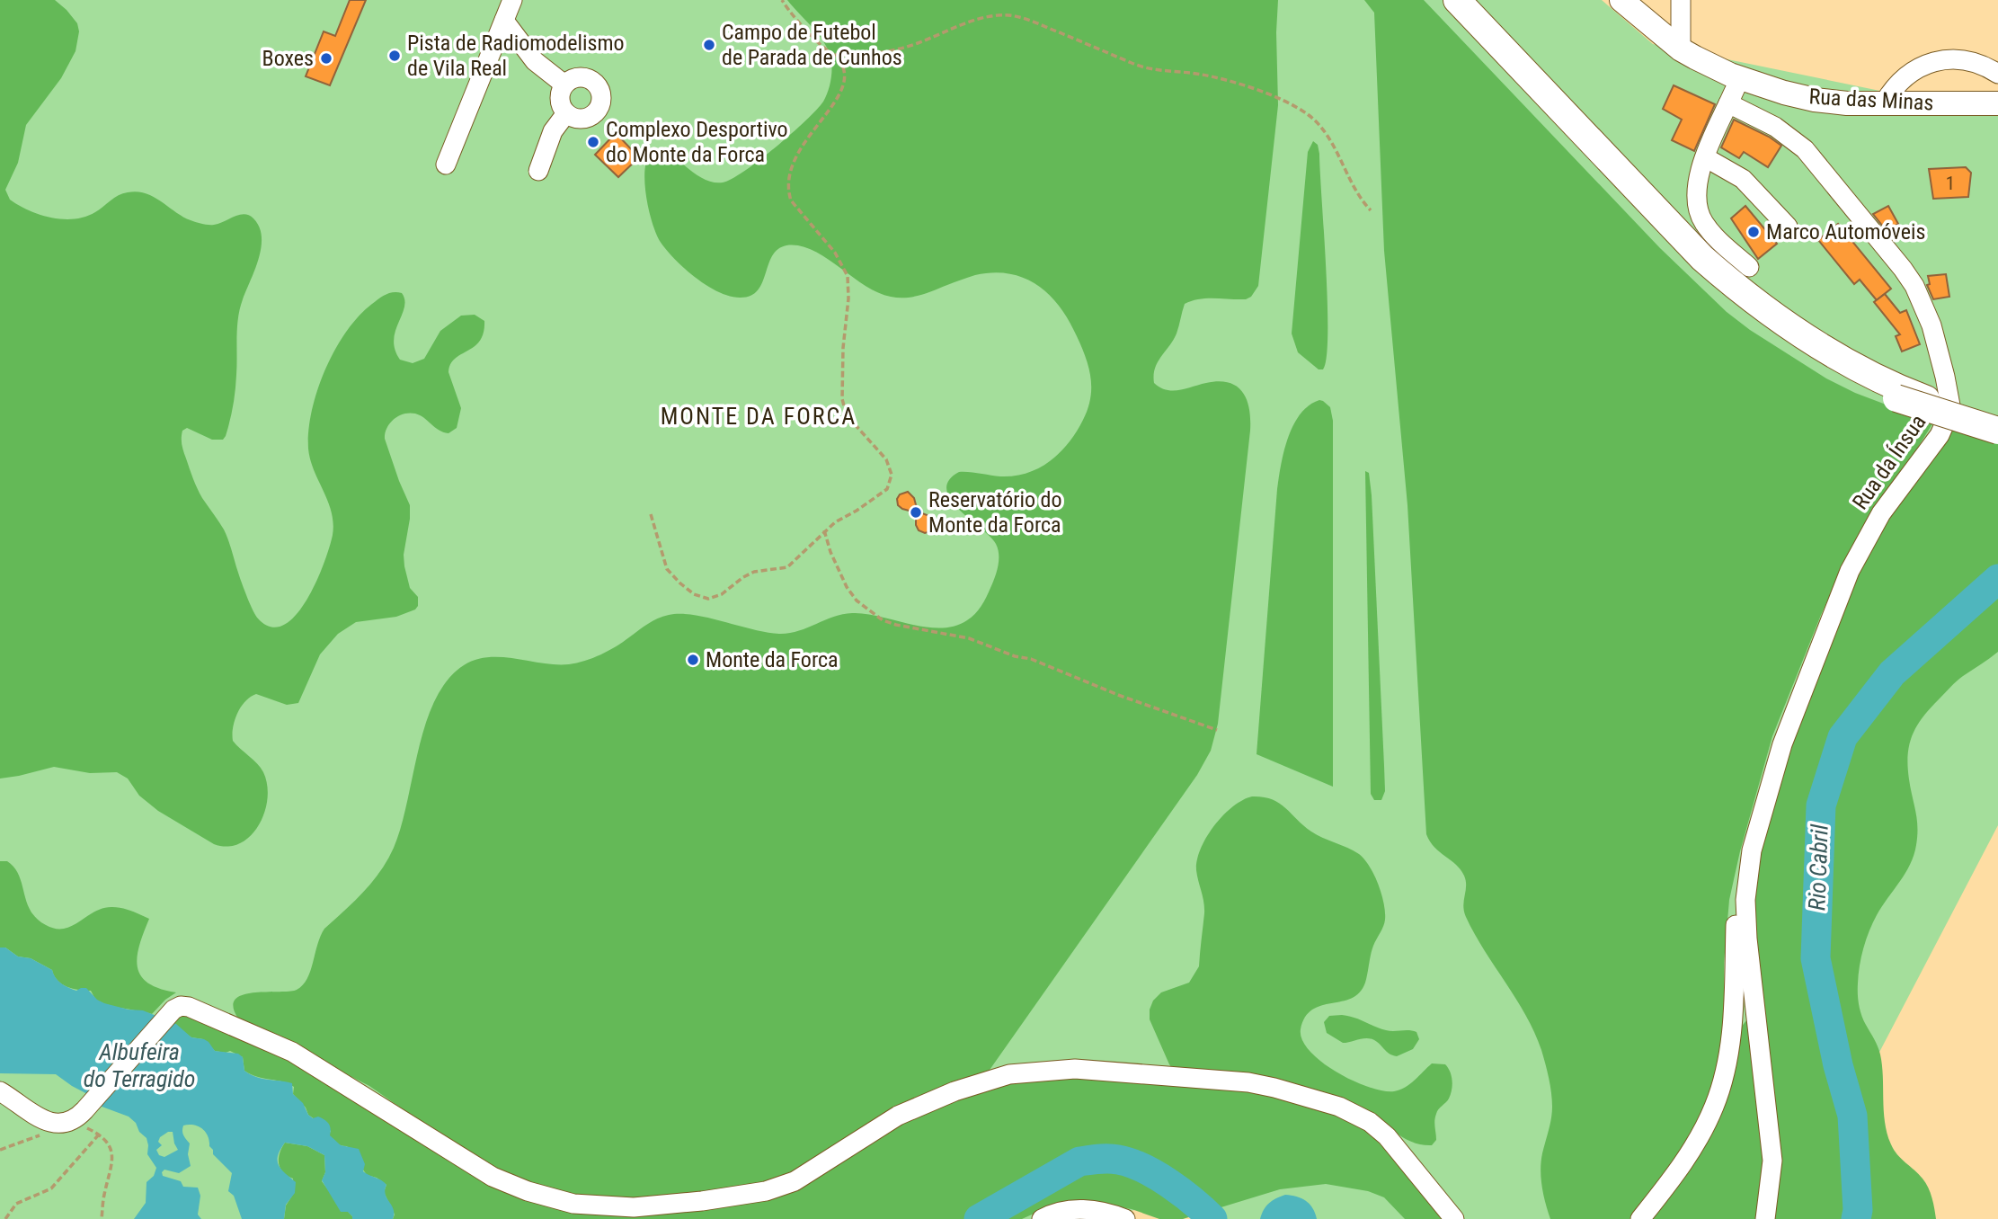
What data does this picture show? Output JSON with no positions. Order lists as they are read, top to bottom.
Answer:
{
  "streets": {
    "main road": ["Rua das Minas"],
    "street": ["Rua da Ínsua"]
  },
  "districts": ["MONTE DA FORCA"],
  "water": ["Rio Cabril", "Albufeira do Terragido"],
  "places": [
    "Campo de Futebol de Parada de Cunhos",
    "Pista de Radiomodelismo de Vila Real",
    "Boxes",
    "Complexo Desportivo do Monte da Forca",
    "Marco Automóveis",
    "Reservatório do Monte da Forca",
    "Monte da Forca"
  ],
  "house_numbers": ["1"]
}
